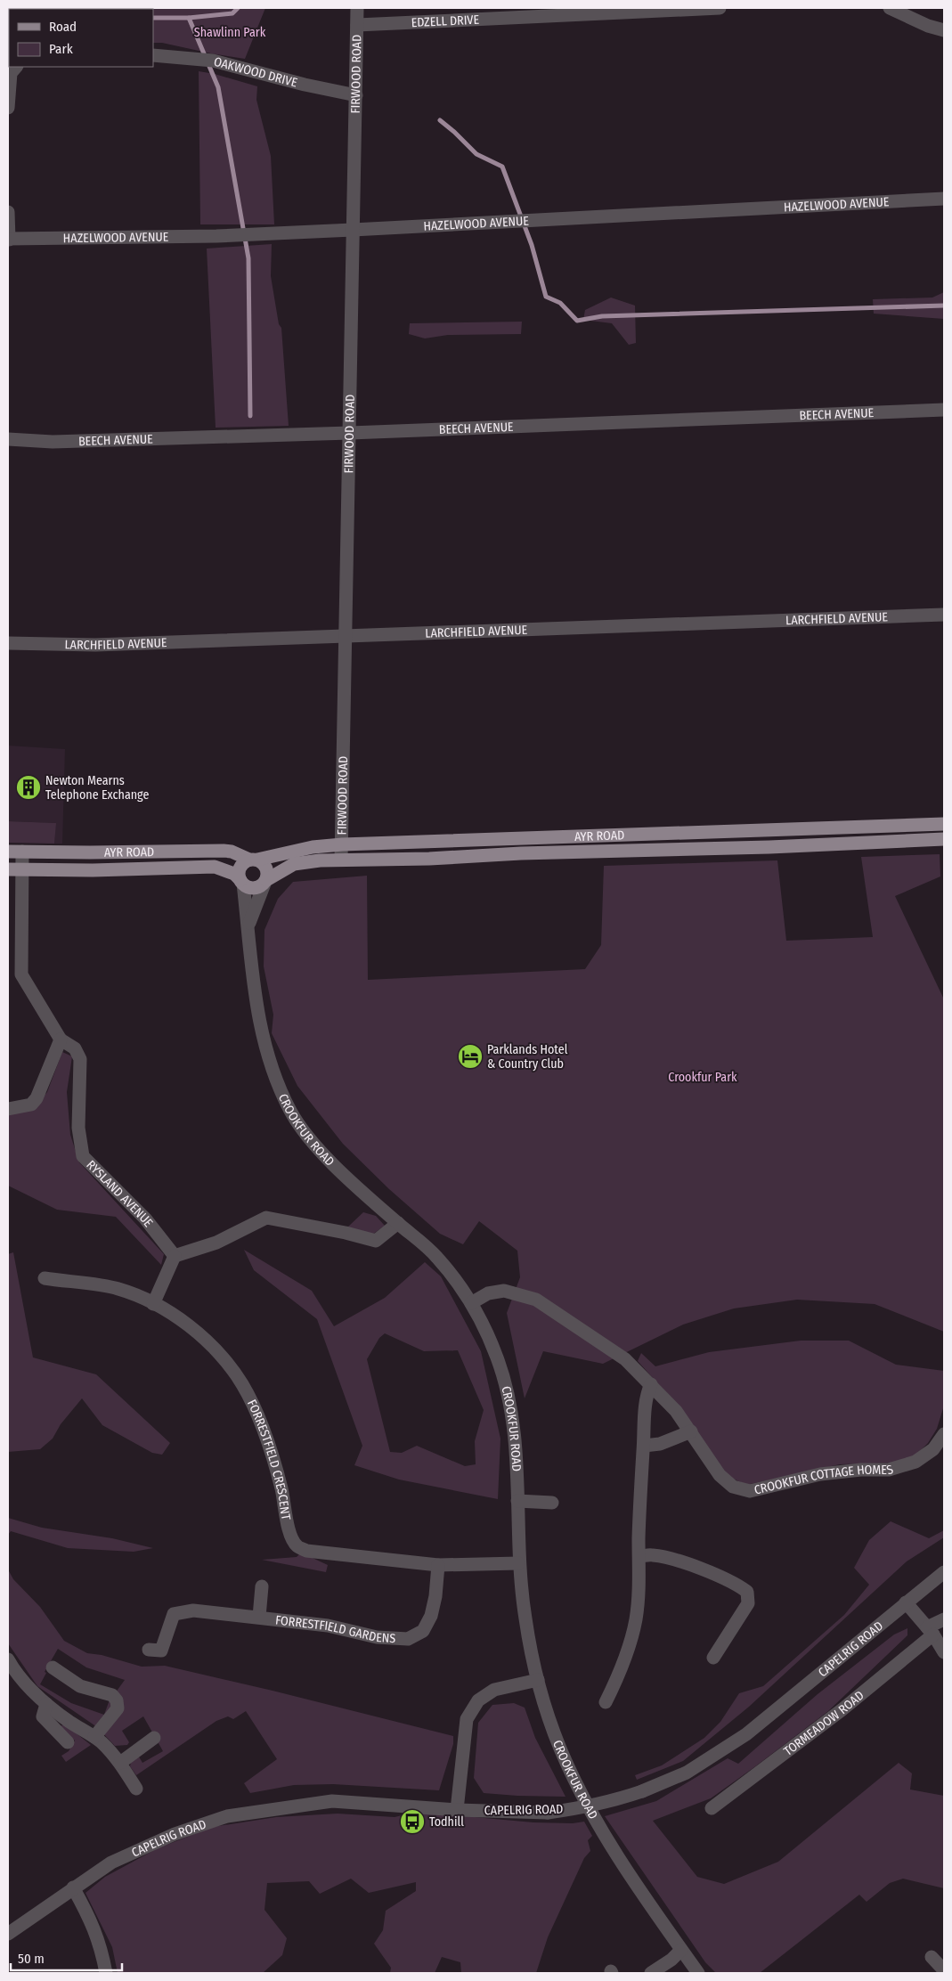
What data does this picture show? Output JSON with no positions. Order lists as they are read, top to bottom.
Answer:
{
  "streets": {
    "main road": ["AYR ROAD"],
    "street": [
      "EDZELL DRIVE",
      "OAKWOOD DRIVE",
      "FIRWOOD ROAD",
      "HAZELWOOD AVENUE",
      "BEECH AVENUE",
      "LARCHFIELD AVENUE",
      "CROOKFUR ROAD",
      "RYSLAND AVENUE",
      "FORRESTFIELD CRESCENT",
      "CROOKFUR COTTAGE HOMES",
      "FORRESTFIELD GARDENS",
      "CAPELRIG ROAD",
      "TORMEADOW ROAD"
    ]
  },
  "crossings": [
    ["EDZELL DRIVE", "FIRWOOD ROAD"],
    ["OAKWOOD DRIVE", "FIRWOOD ROAD"],
    ["FIRWOOD ROAD", "HAZELWOOD AVENUE"],
    ["FIRWOOD ROAD", "BEECH AVENUE"],
    ["FIRWOOD ROAD", "LARCHFIELD AVENUE"],
    ["FIRWOOD ROAD", "AYR ROAD"],
    ["AYR ROAD", "CROOKFUR ROAD"],
    ["AYR ROAD", "RYSLAND AVENUE"],
    ["CROOKFUR ROAD", "FORRESTFIELD CRESCENT"],
    ["CROOKFUR ROAD", "CROOKFUR COTTAGE HOMES"],
    ["FORRESTFIELD CRESCENT", "FORRESTFIELD GARDENS"]
  ],
  "parks": ["Shawlinn Park", "Crookfur Park"],
  "places": {
    "building": ["Newton Mearns Telephone Exchange"],
    "hotel": ["Parklands Hotel & Country Club"],
    "bus stop": ["Todhill"]
  },
  "legend": ["Road", "Park"],
  "scale_bar": "50 m"
}
